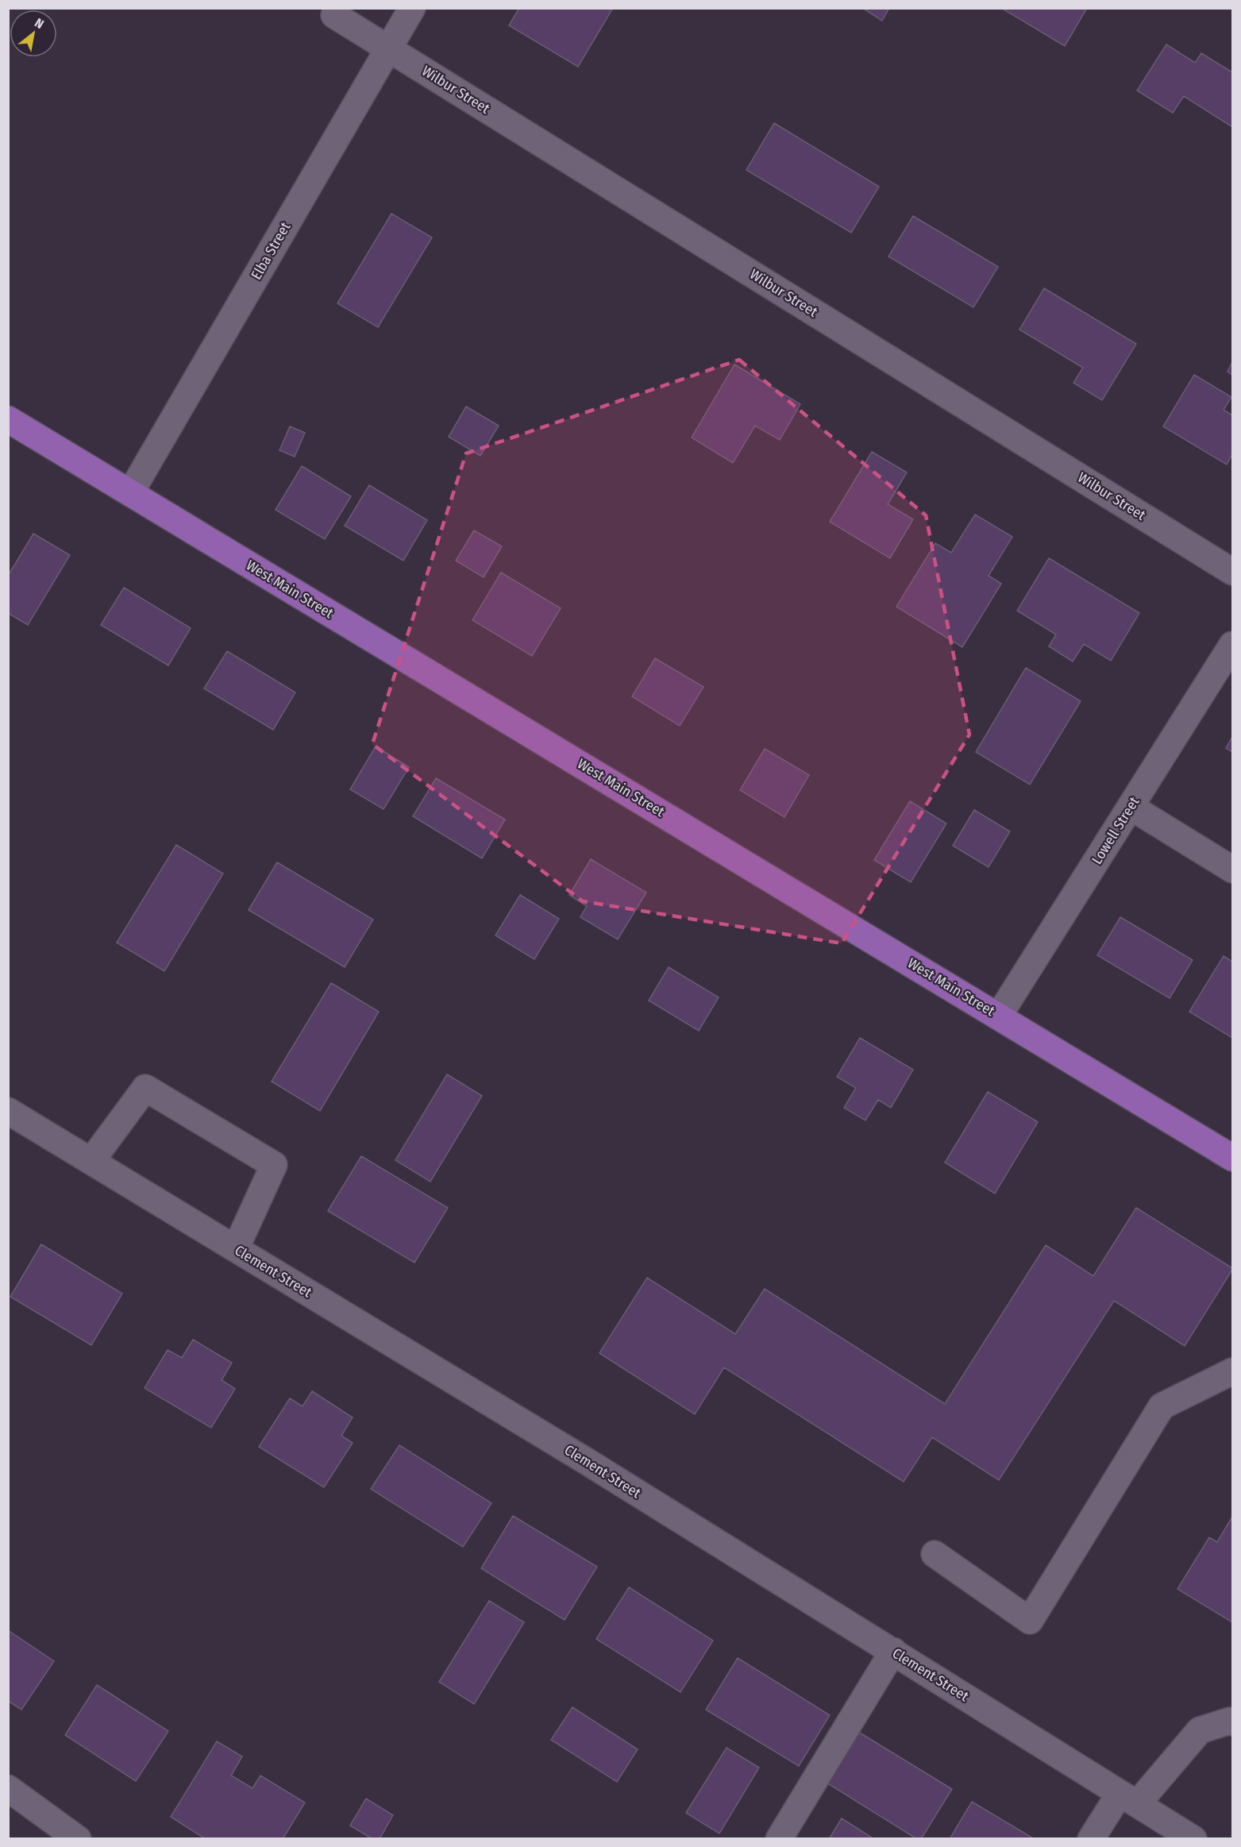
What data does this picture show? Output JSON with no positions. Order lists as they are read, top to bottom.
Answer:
{
  "streets": {
    "main road": ["West Main Street"],
    "street": [
      "Wilbur Street",
      "Elba Street",
      "Lowell Street",
      "Clement Street"
    ]
  },
  "crossings": [
    ["Wilbur Street", "Elba Street"],
    ["Elba Street", "West Main Street"],
    ["West Main Street", "Lowell Street"]
  ],
  "north": "top right"
}
